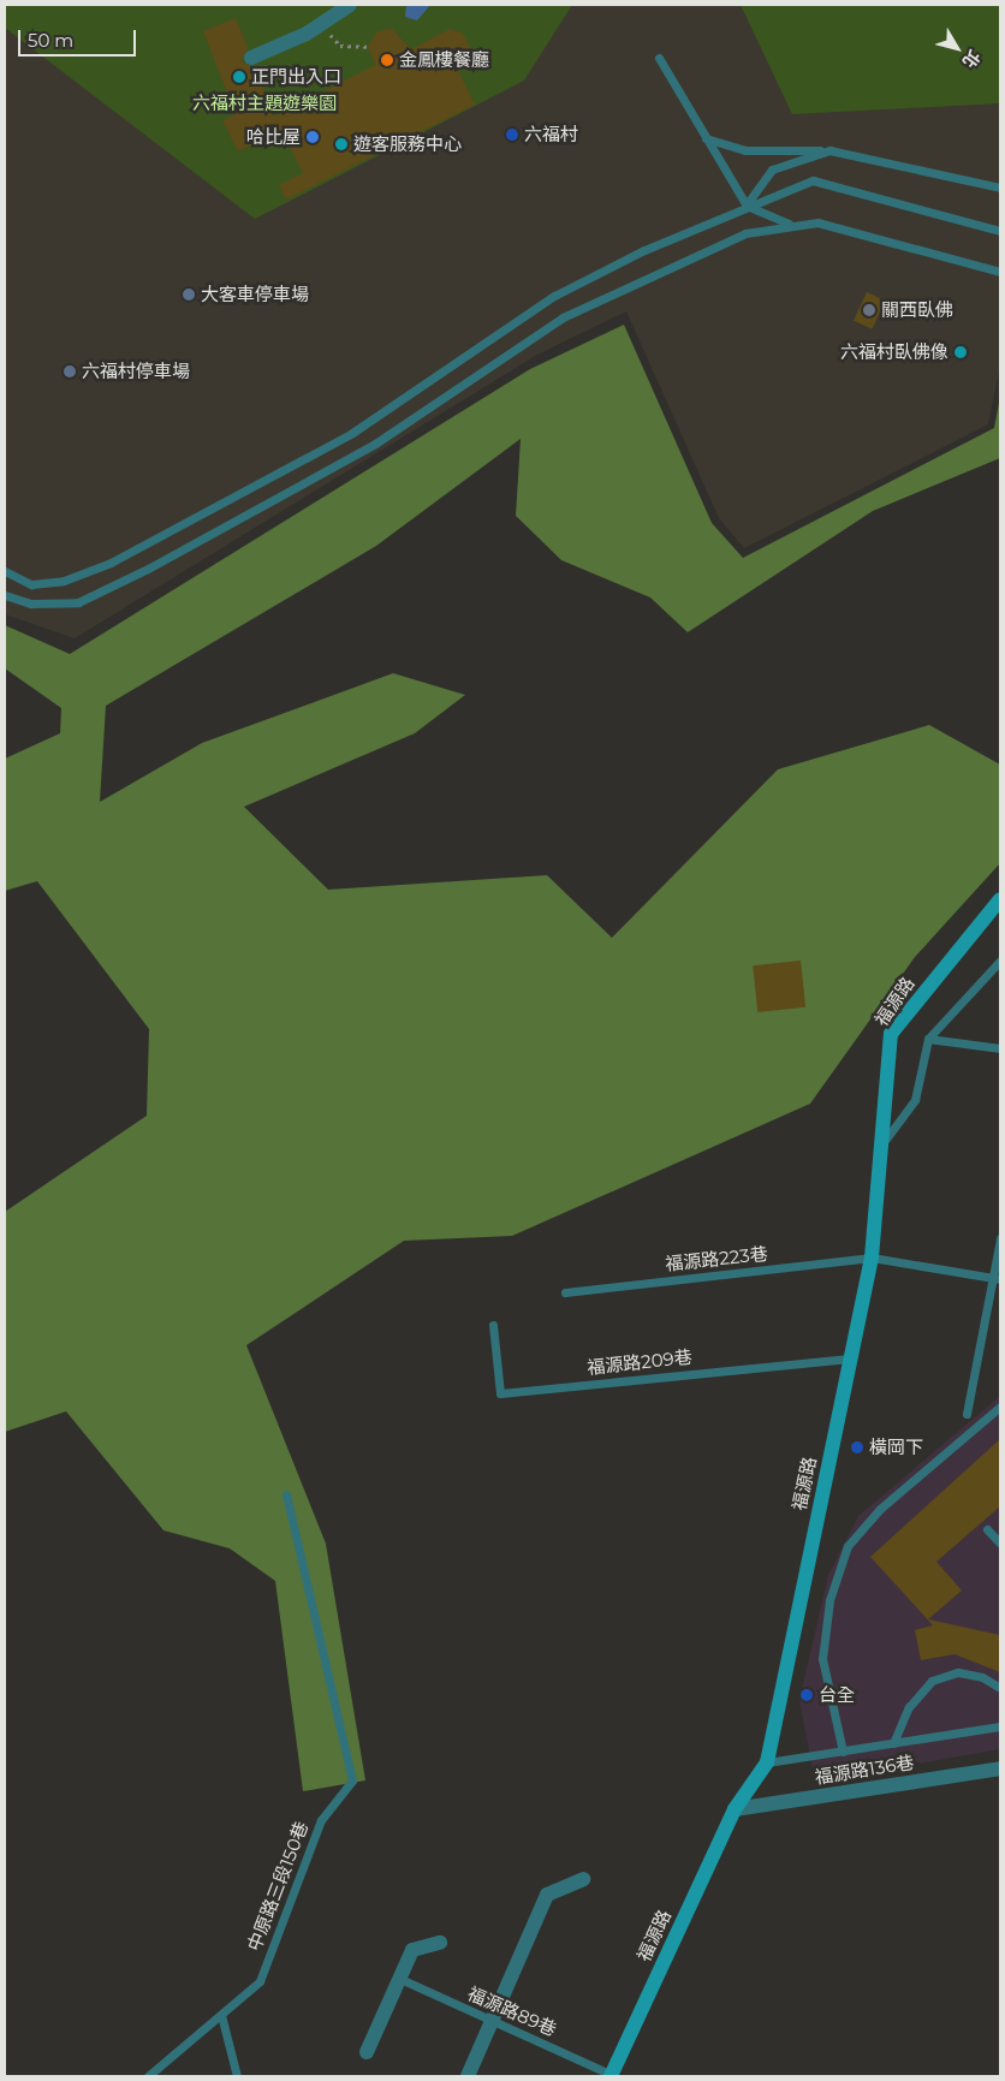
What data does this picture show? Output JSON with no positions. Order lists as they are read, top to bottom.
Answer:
{
  "streets": {
    "street": ["福源路", "福源路136巷"],
    "lane": [
      "福源路223巷",
      "福源路209巷",
      "中原路三段150巷",
      "福源路89巷"
    ]
  },
  "crossings": [
    ["福源路", "福源路223巷"],
    ["福源路", "福源路209巷"],
    ["福源路", "福源路136巷"],
    ["福源路", "福源路89巷"]
  ],
  "parks": ["六福村主題遊樂園"],
  "places": [
    "金鳳樓餐廳",
    "正門出入口",
    "六福村",
    "哈比屋",
    "遊客服務中心",
    "大客車停車場",
    "關西臥佛",
    "六福村臥佛像",
    "六福村停車場",
    "橫岡下",
    "台全"
  ],
  "scale_bar": "50 m",
  "north": "bottom right"
}
